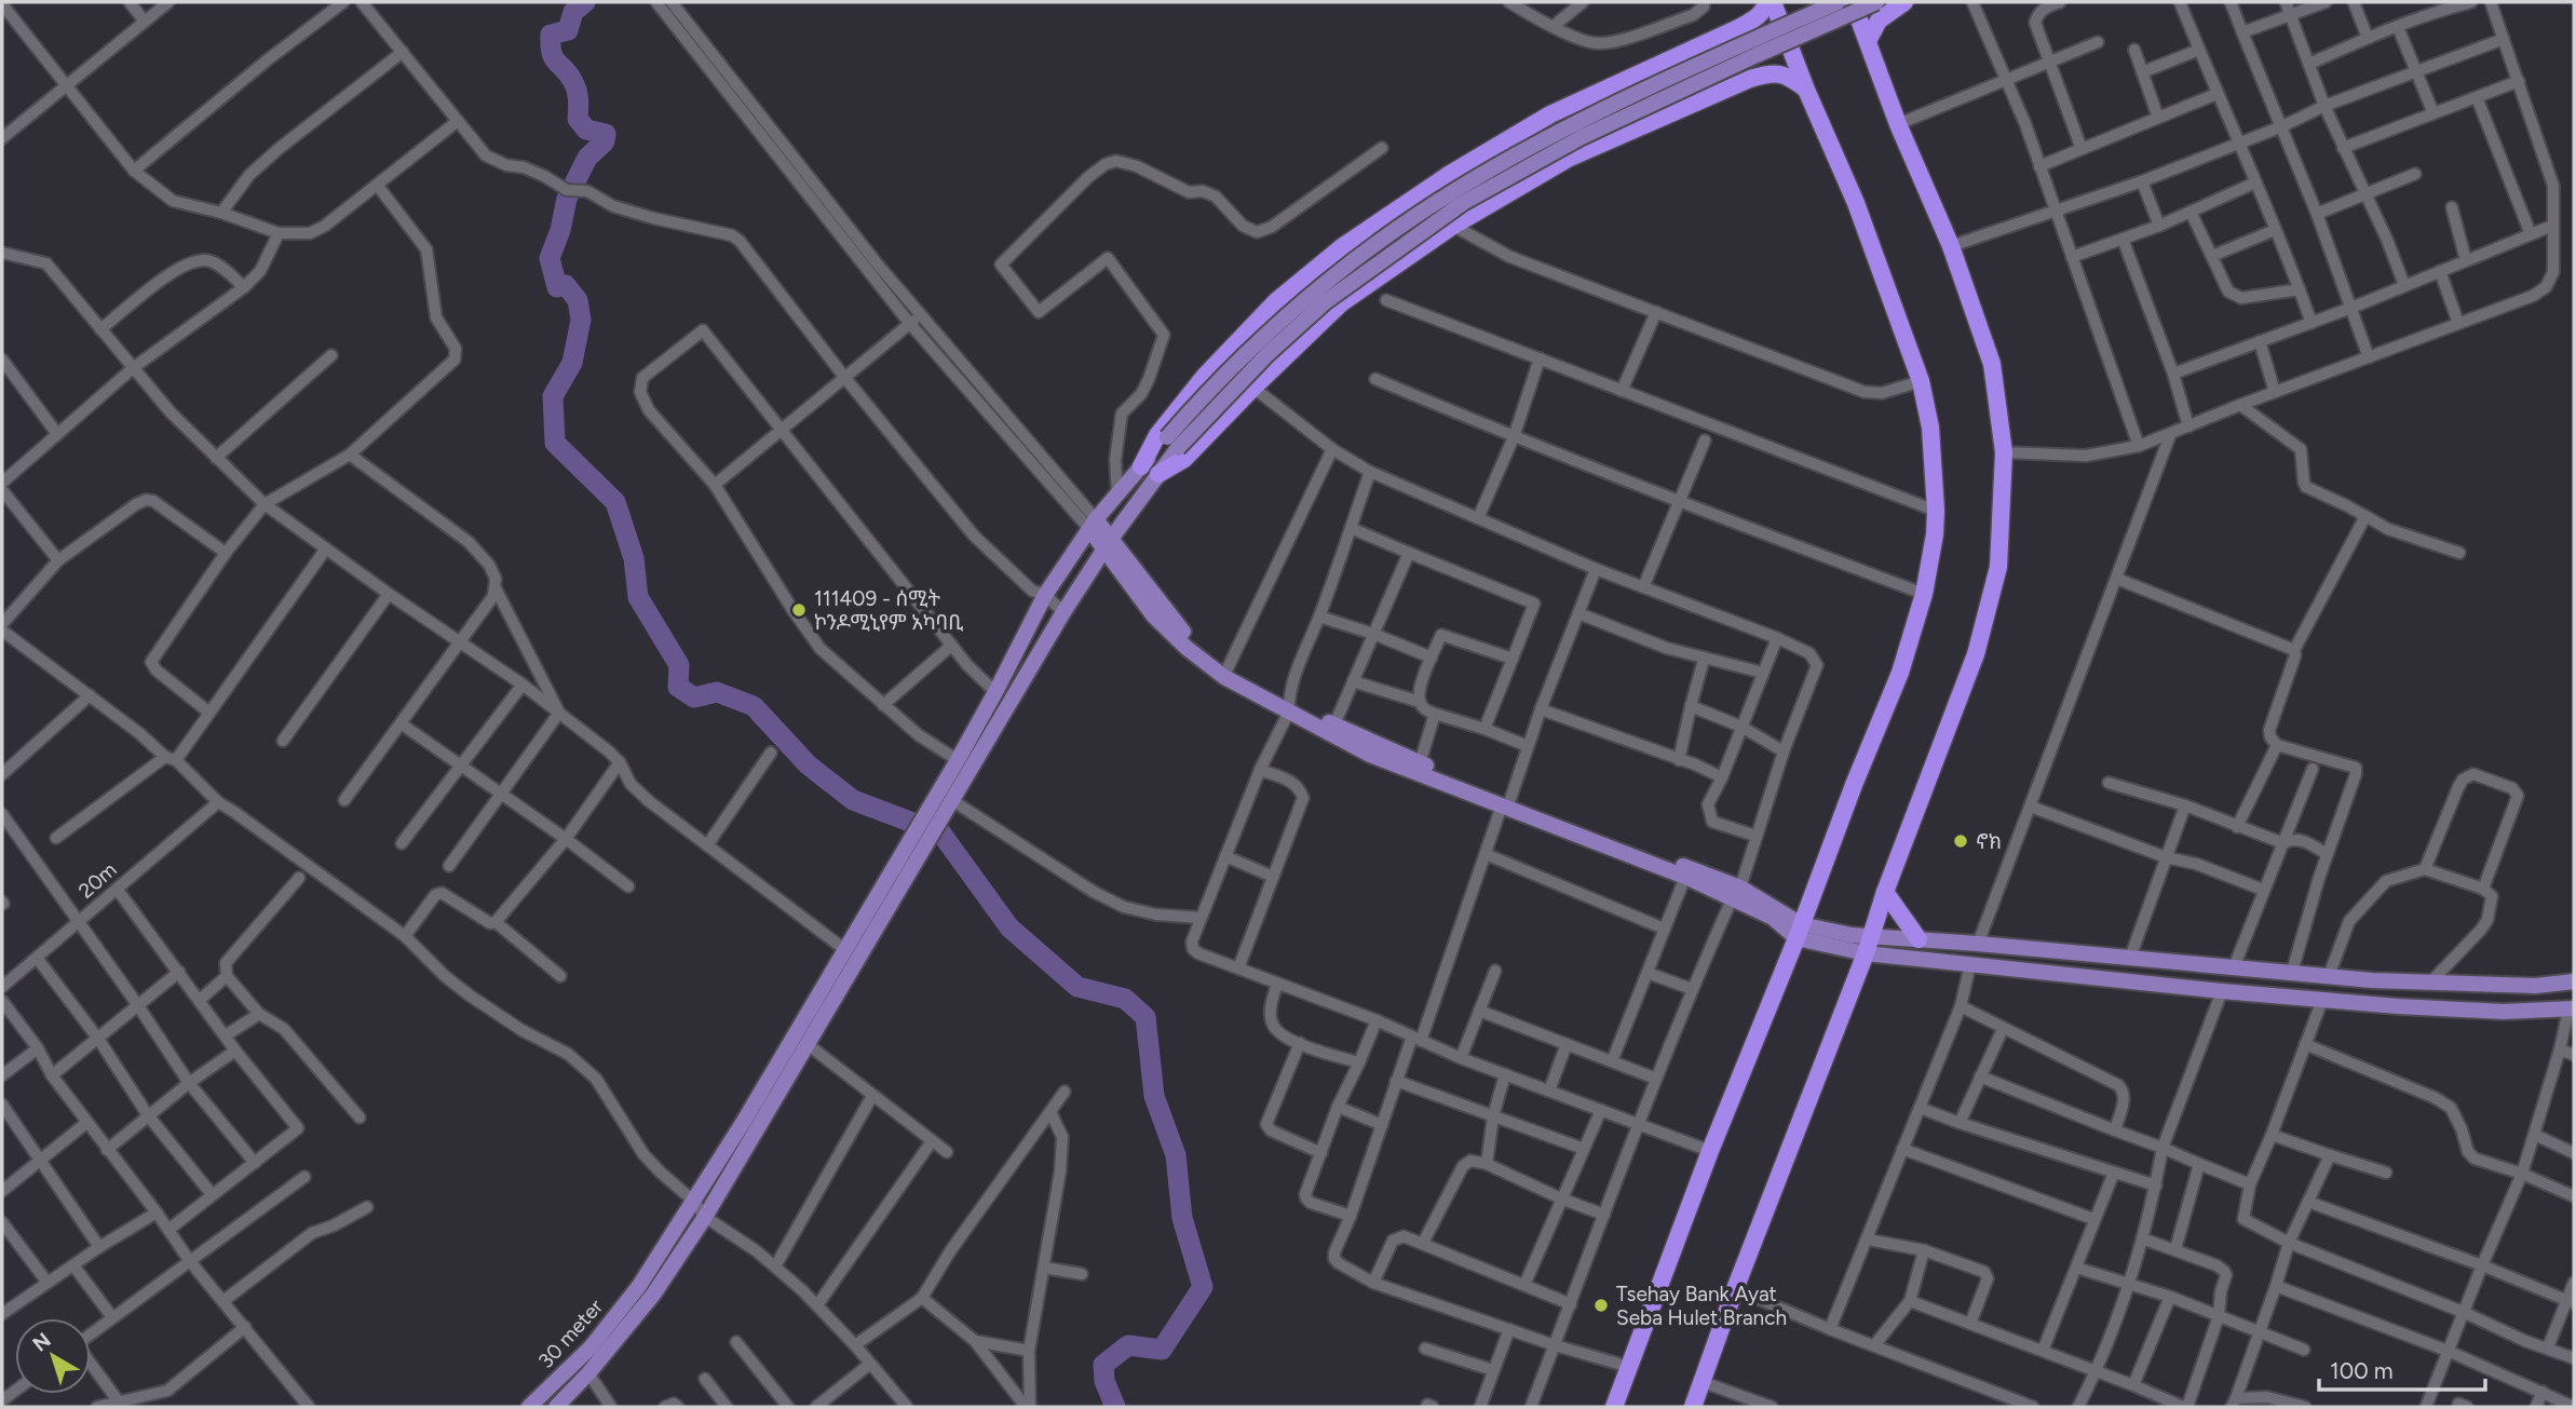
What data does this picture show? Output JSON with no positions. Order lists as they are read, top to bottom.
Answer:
{
  "streets": {
    "main road": ["30 meter"],
    "street": ["20m"]
  },
  "places": ["111409 - ሰሚት ኮንዶሚኒየም አካባቢ", "ኖክ", "Tsehay Bank Ayat Seba Hulet Branch"],
  "scale_bar": "100 m",
  "north": "top left"
}
